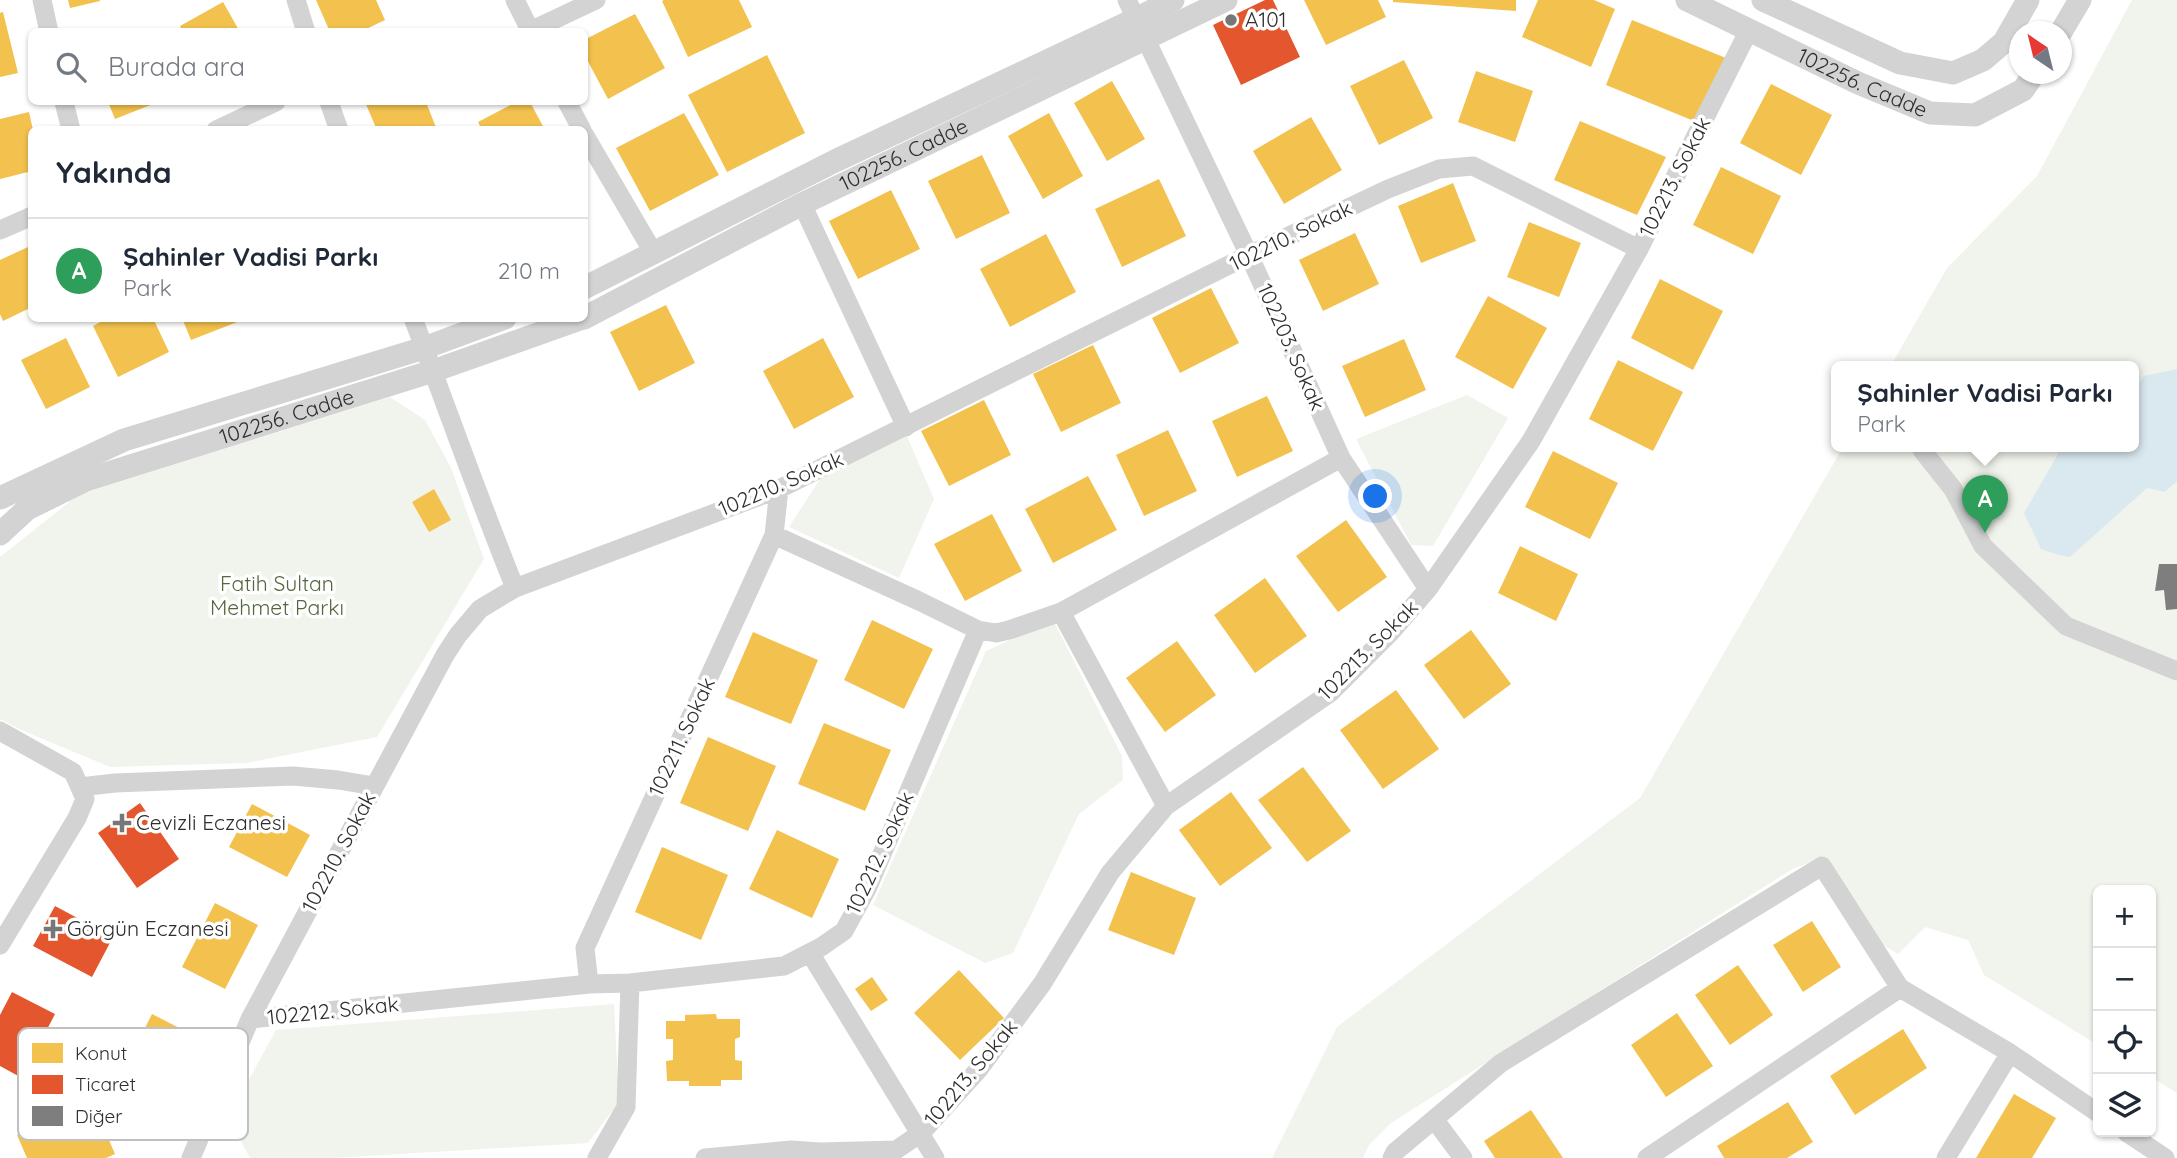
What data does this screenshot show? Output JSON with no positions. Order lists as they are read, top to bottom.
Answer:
{
  "streets": {
    "street": [
      "102256. Cadde",
      "102213. Sokak",
      "102210. Sokak",
      "102203. Sokak",
      "102211. Sokak",
      "102212. Sokak"
    ]
  },
  "crossings": [
    ["102256. Cadde", "102213. Sokak"],
    ["102256. Cadde", "102203. Sokak"],
    ["102213. Sokak", "102210. Sokak"],
    ["102213. Sokak", "102203. Sokak"],
    ["102210. Sokak", "102203. Sokak"],
    ["102210. Sokak", "102211. Sokak"],
    ["102210. Sokak", "102212. Sokak"],
    ["102211. Sokak", "102212. Sokak"]
  ],
  "parks": ["Fatih Sultan Mehmet Parkı"],
  "places": {
    "other": ["A101"],
    "health": ["Cevizli Eczanesi", "Görgün Eczanesi"]
  },
  "legend": ["Konut", "Ticaret", "Diğer"],
  "north": "top left",
  "page": {
    "search": "Burada ara",
    "heading": "Yakında",
    "list": [
      {
        "mark": "A",
        "name": "Şahinler Vadisi Parkı",
        "note": "Park",
        "value": "210 m"
      }
    ],
    "popup": ["Şahinler Vadisi Parkı", "Park"],
    "pins": "A",
    "map_buttons": ["+", "−"]
  }
}
